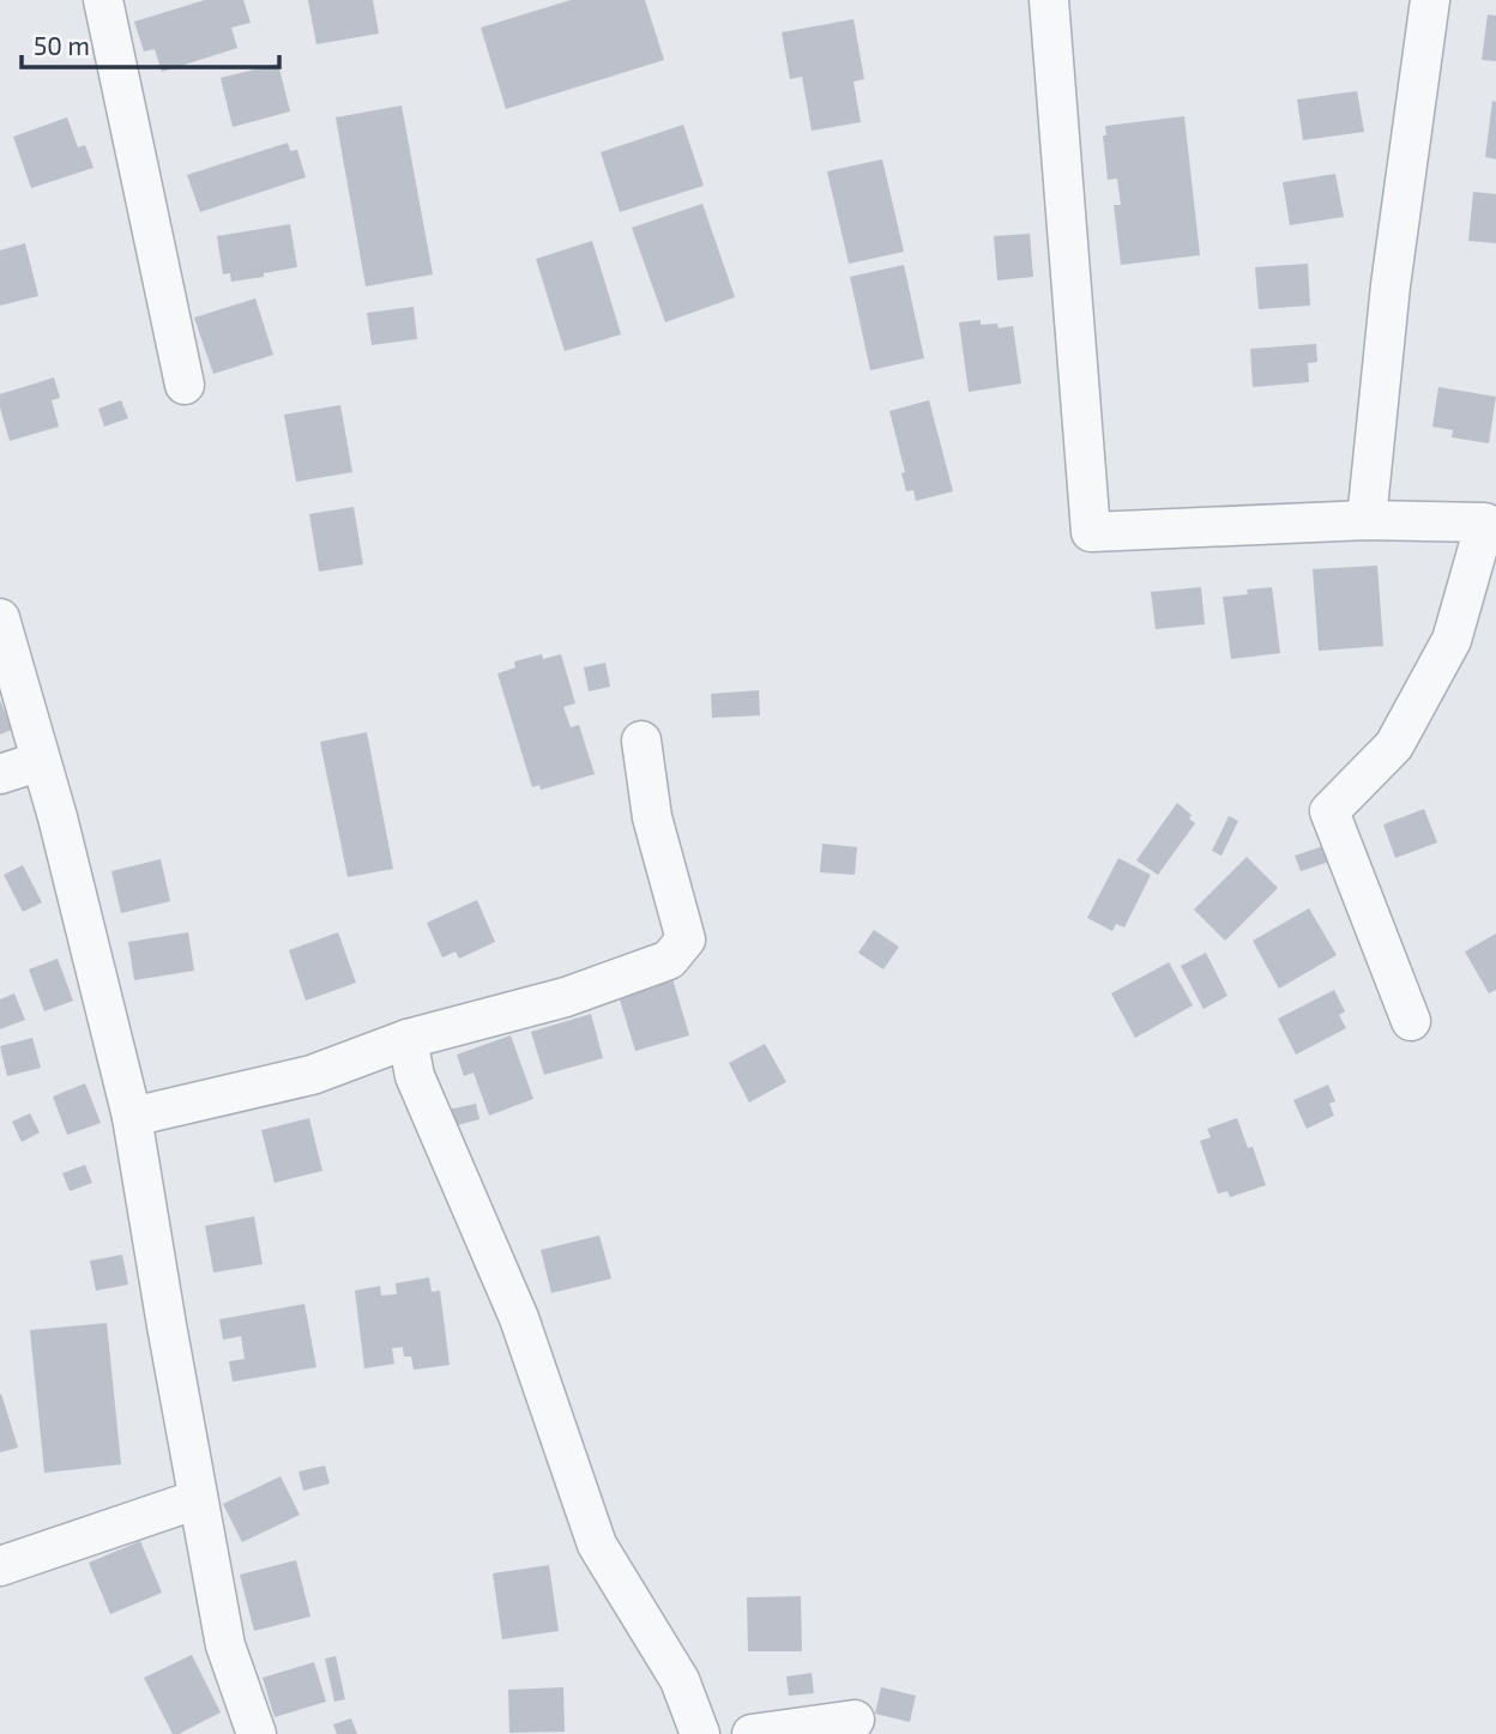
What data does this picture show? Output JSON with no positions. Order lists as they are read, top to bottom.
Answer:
{
  "scale_bar": "50 m"
}
